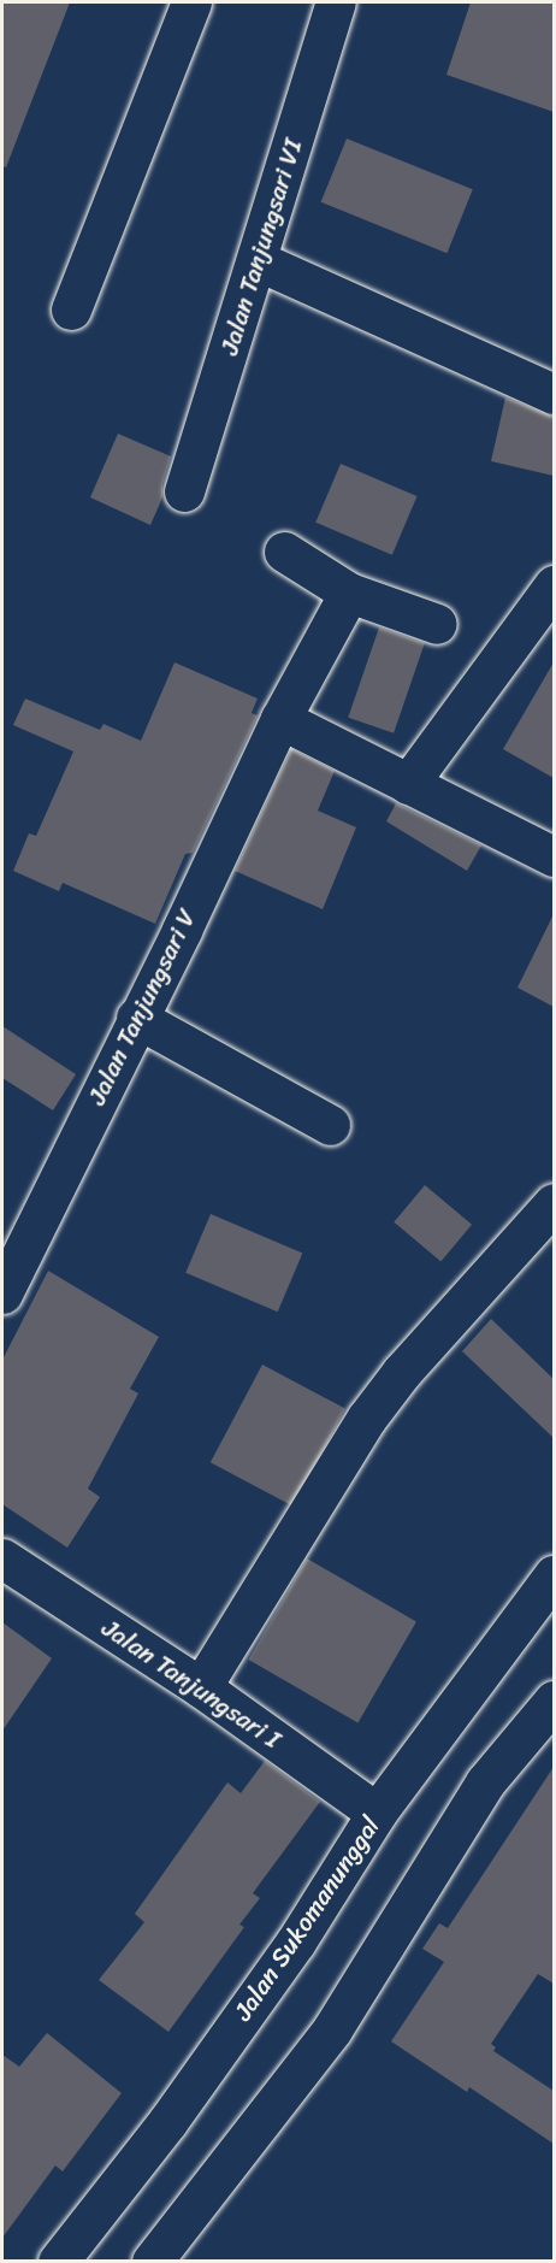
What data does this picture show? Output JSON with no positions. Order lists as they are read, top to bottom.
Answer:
{
  "streets": {
    "street": [
      "Jalan Tanjungsari VI",
      "Jalan Tanjungsari V",
      "Jalan Tanjungsari I",
      "Jalan Sukomanunggal"
    ]
  },
  "crossings": [
    ["Jalan Tanjungsari I", "Jalan Sukomanunggal"]
  ]
}
